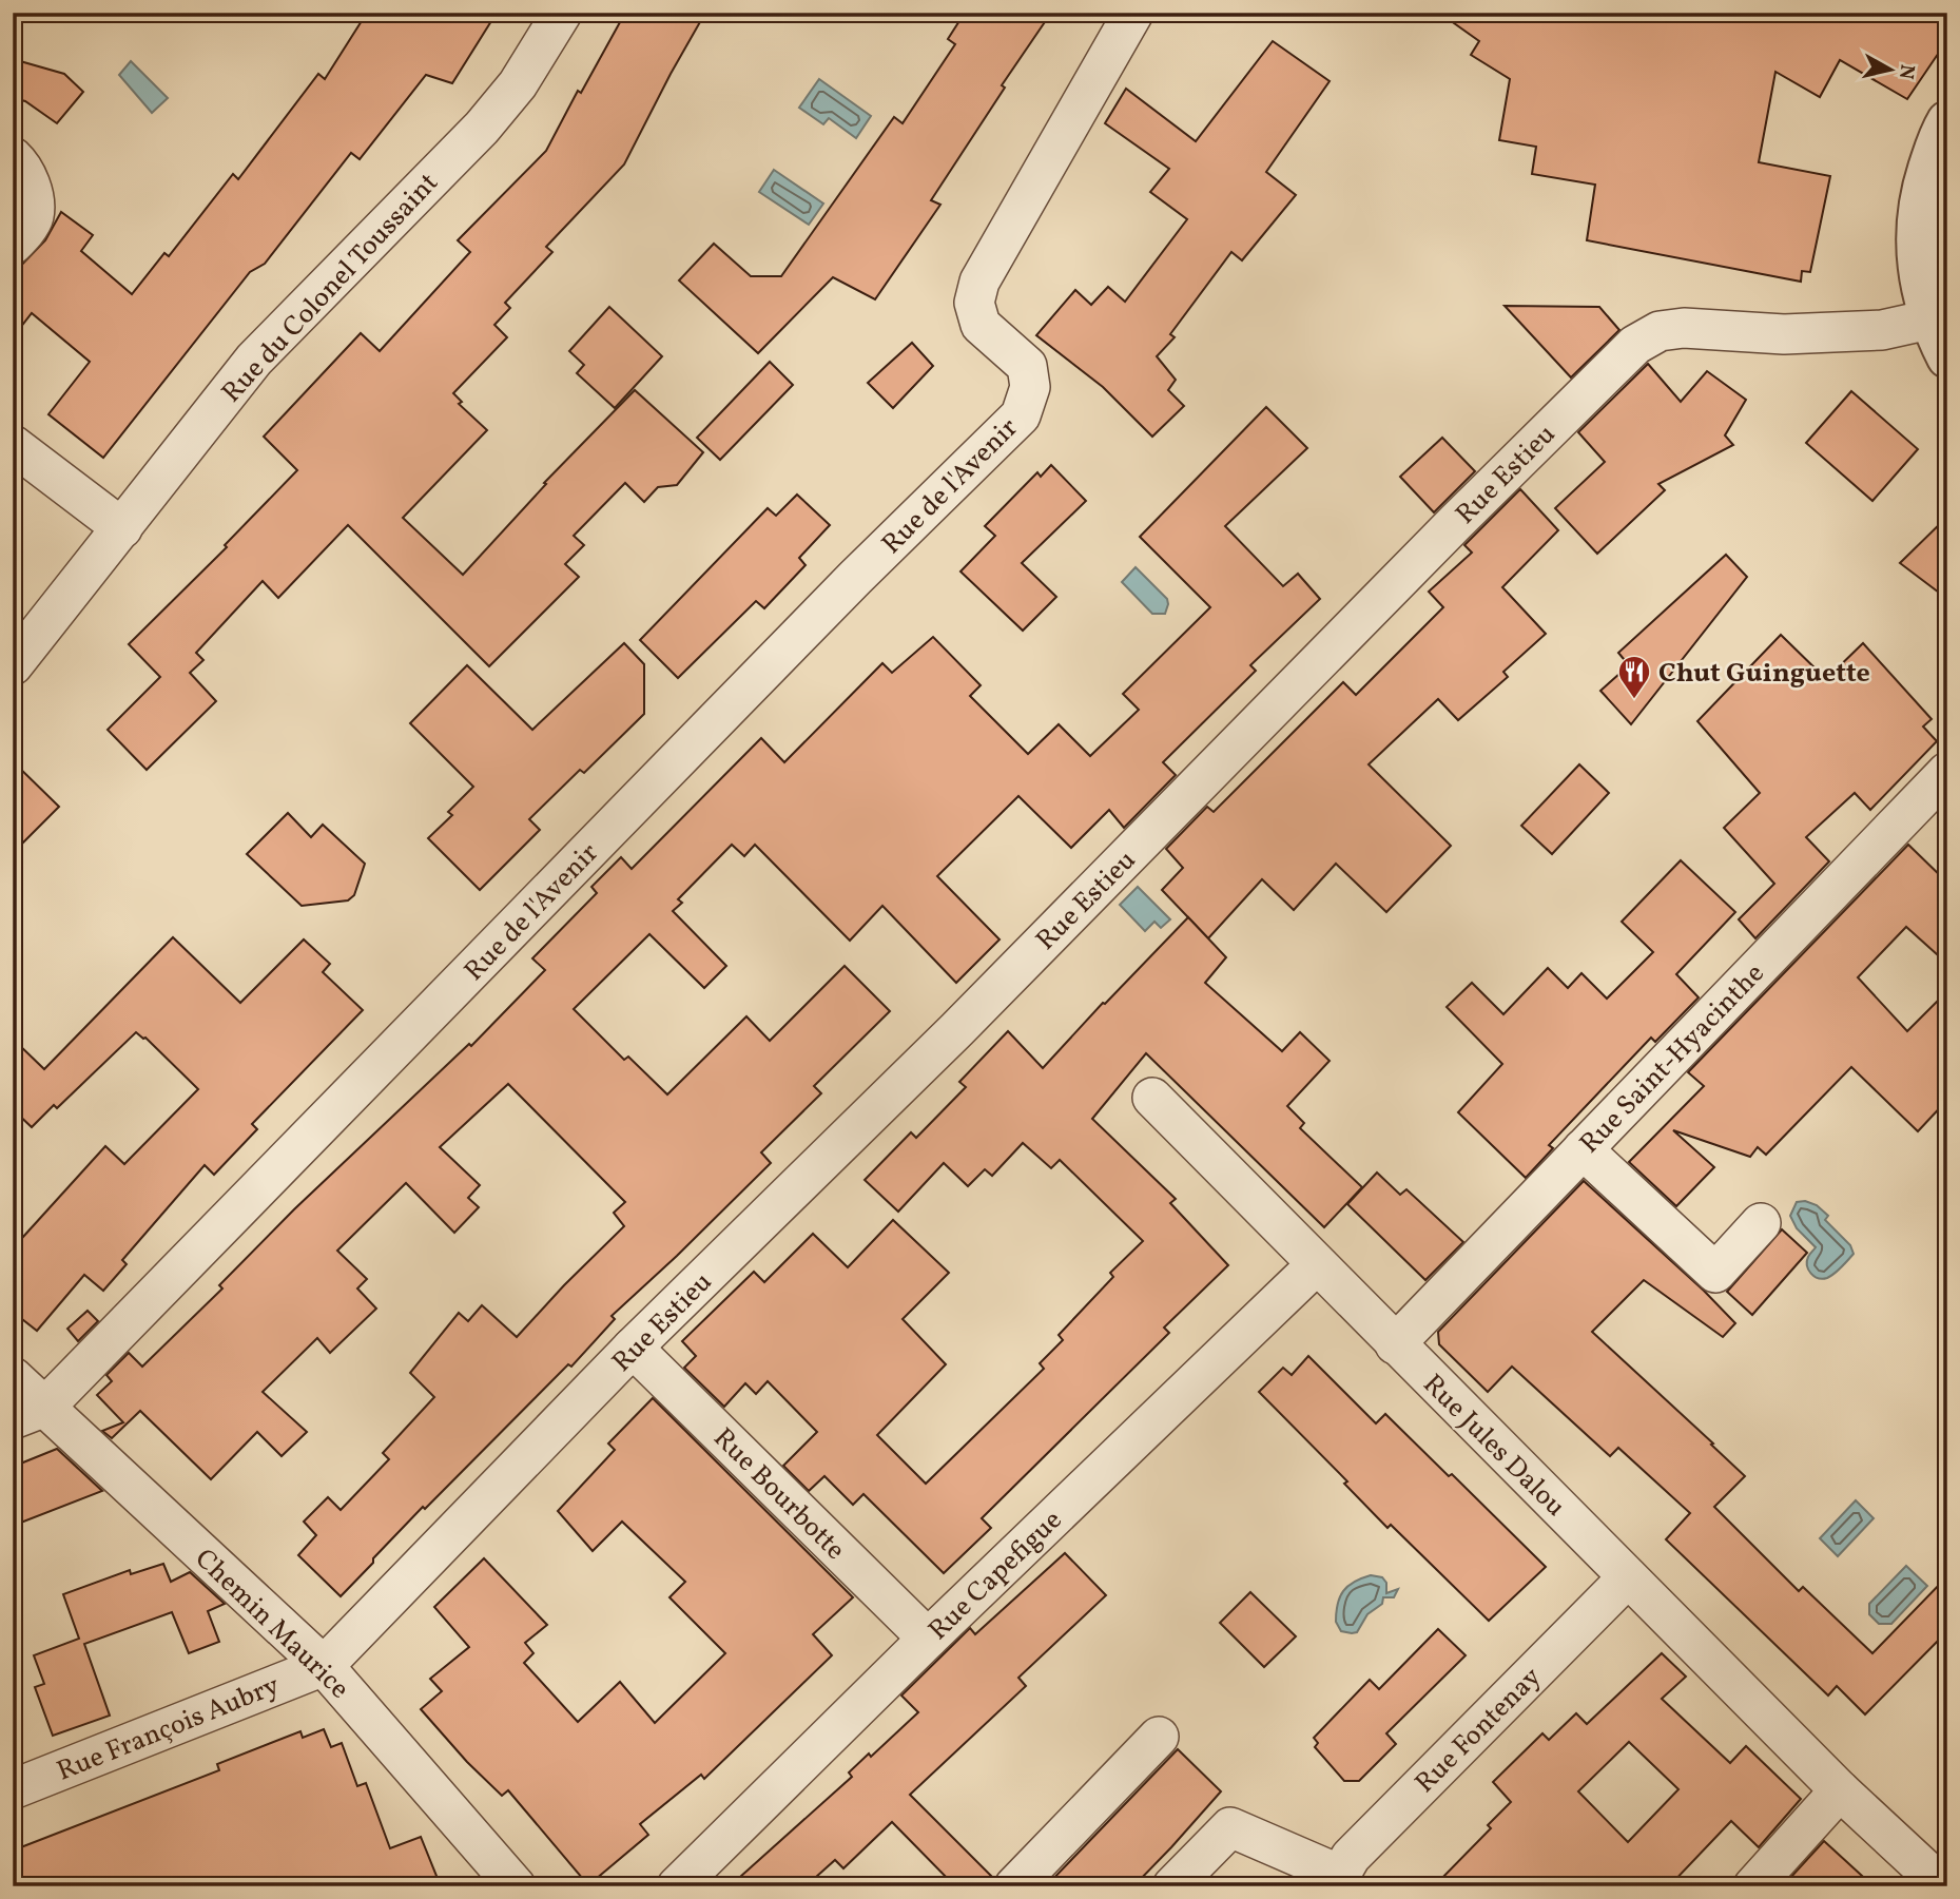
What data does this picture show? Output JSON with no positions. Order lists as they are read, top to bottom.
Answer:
{
  "streets": {
    "street": [
      "Rue du Colonel Toussaint",
      "Rue Estieu",
      "Rue de l'Avenir",
      "Rue Saint-Hyacinthe",
      "Rue Jules Dalou",
      "Rue Bourbotte",
      "Rue Capefigue",
      "Chemin Maurice",
      "Rue François Aubry",
      "Rue Fontenay"
    ]
  },
  "crossings": [
    ["Rue Estieu", "Rue Bourbotte"],
    ["Rue Estieu", "Chemin Maurice"],
    ["Rue Estieu", "Rue François Aubry"],
    ["Rue de l'Avenir", "Chemin Maurice"],
    ["Rue Saint-Hyacinthe", "Rue Jules Dalou"],
    ["Rue Jules Dalou", "Rue Capefigue"],
    ["Rue Jules Dalou", "Rue Fontenay"],
    ["Rue Bourbotte", "Rue Capefigue"],
    ["Chemin Maurice", "Rue François Aubry"]
  ],
  "places": {
    "restaurant": ["Chut Guinguette"]
  },
  "north": "right"
}
